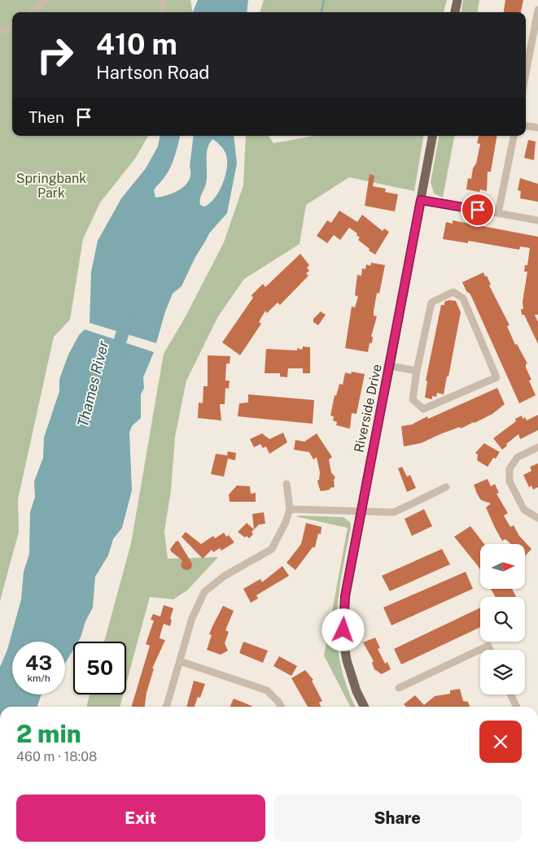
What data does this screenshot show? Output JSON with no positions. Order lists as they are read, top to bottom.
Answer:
{
  "streets": {
    "main road": ["Riverside Drive"]
  },
  "water": ["Thames River"],
  "parks": ["Springbank Park"],
  "north": "right",
  "page": {
    "turn": ["410 m", "Hartson Road"],
    "then": "Then",
    "speed": "43 km/h",
    "limit": "50",
    "heading": ["2 min", "460 m · 18:08"],
    "buttons": ["Exit", "Share"]
  }
}
